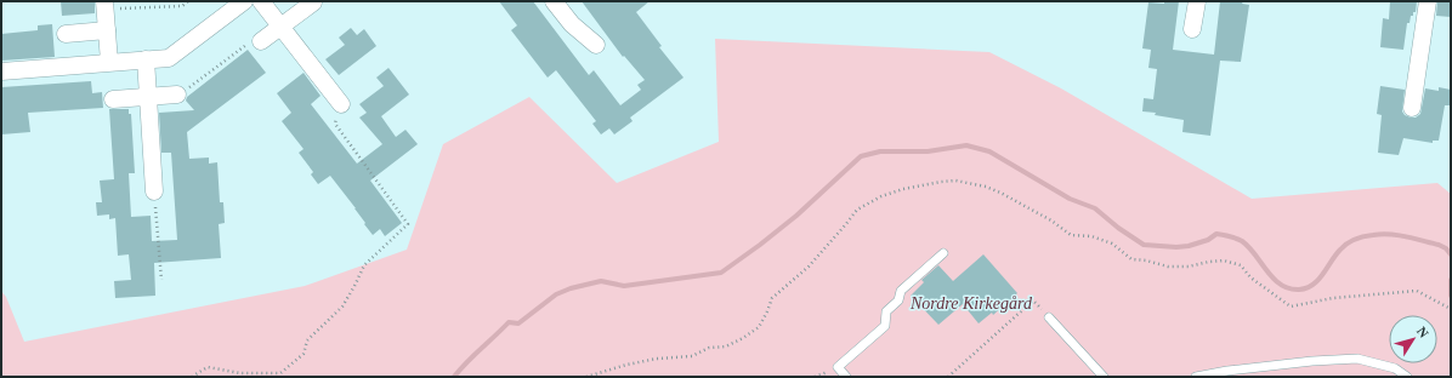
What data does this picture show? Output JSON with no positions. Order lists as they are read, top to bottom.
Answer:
{
  "parks": ["Nordre Kirkegård"],
  "north": "top right"
}
